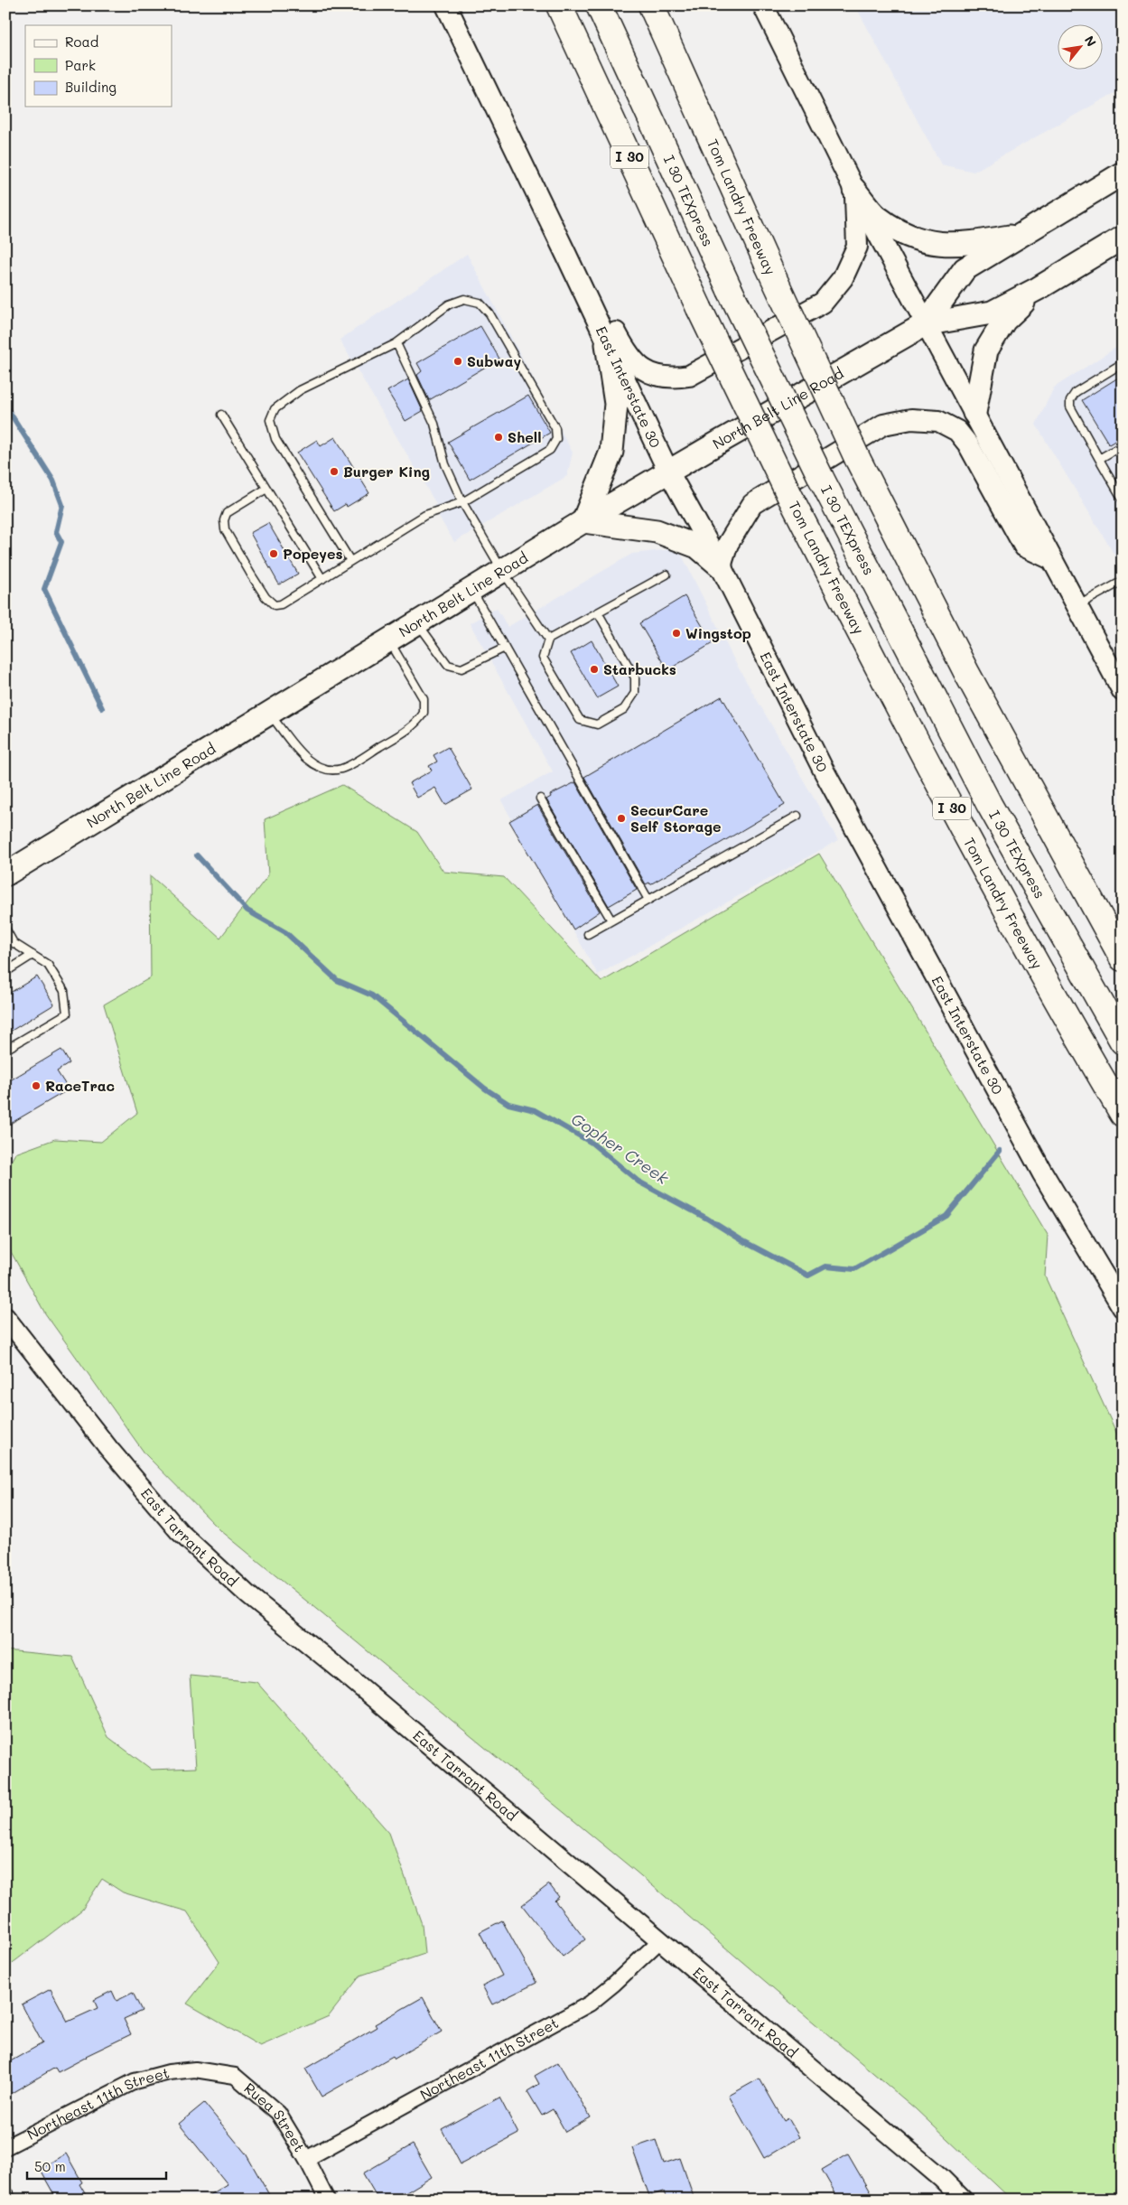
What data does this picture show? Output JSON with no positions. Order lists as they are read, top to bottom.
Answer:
{
  "streets": {
    "highway": ["I 30", "I 30 TEXpress", "Tom Landry Freeway"],
    "main road": ["East Interstate 30", "North Belt Line Road"],
    "street": ["East Tarrant Road", "Northeast 11th Street", "Ruea Street"]
  },
  "crossings": [
    ["East Interstate 30", "North Belt Line Road"],
    ["East Tarrant Road", "Northeast 11th Street"],
    ["Northeast 11th Street", "Ruea Street"]
  ],
  "water": ["Gopher Creek"],
  "places": [
    "Subway",
    "Shell",
    "Burger King",
    "Popeyes",
    "Wingstop",
    "Starbucks",
    "SecurCare Self Storage",
    "RaceTrac"
  ],
  "legend": ["Road", "Park", "Building"],
  "scale_bar": "50 m",
  "north": "top right"
}
